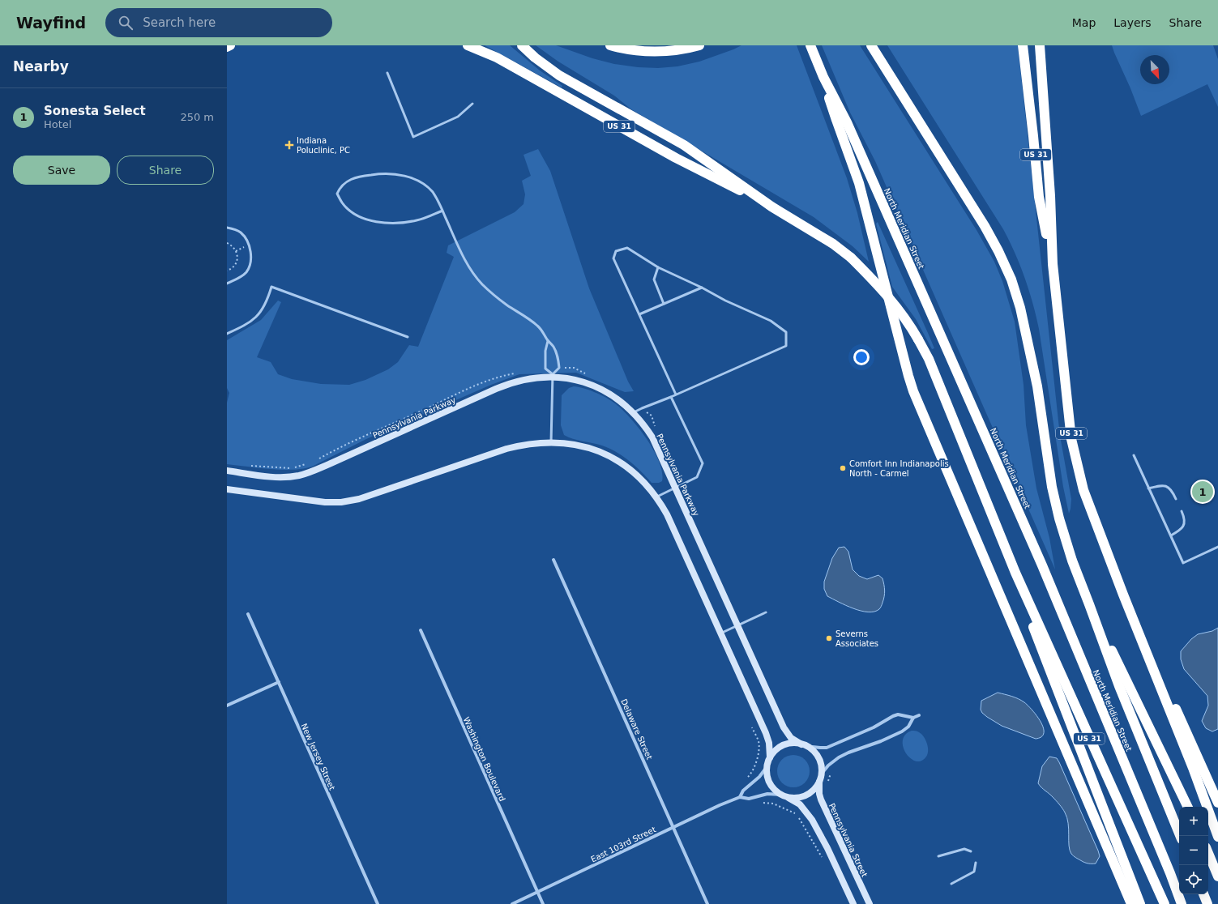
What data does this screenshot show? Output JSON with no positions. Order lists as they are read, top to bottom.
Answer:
{
  "streets": {
    "highway": ["US 31", "North Meridian Street"],
    "main road": ["Pennsylvania Parkway", "Pennsylvania Street"],
    "street": [
      "Delaware Street",
      "New Jersey Street",
      "Washington Boulevard",
      "East 103rd Street"
    ]
  },
  "crossings": [
    ["Pennsylvania Parkway", "Pennsylvania Street"],
    ["Pennsylvania Parkway", "East 103rd Street"],
    ["Delaware Street", "East 103rd Street"],
    ["Washington Boulevard", "East 103rd Street"],
    ["Pennsylvania Street", "East 103rd Street"]
  ],
  "places": {
    "health": ["Indiana Poluclinic, PC"],
    "other": ["Comfort Inn Indianapolis North - Carmel", "Severns Associates"]
  },
  "north": "bottom right",
  "page": {
    "header": "Wayfind",
    "search": "Search here",
    "nav": ["Map", "Layers", "Share"],
    "heading": "Nearby",
    "list": [
      {
        "mark": "1",
        "name": "Sonesta Select",
        "note": "Hotel",
        "value": "250 m"
      }
    ],
    "buttons": ["Save", "Share"],
    "pins": "1",
    "map_buttons": ["+", "−"]
  }
}
